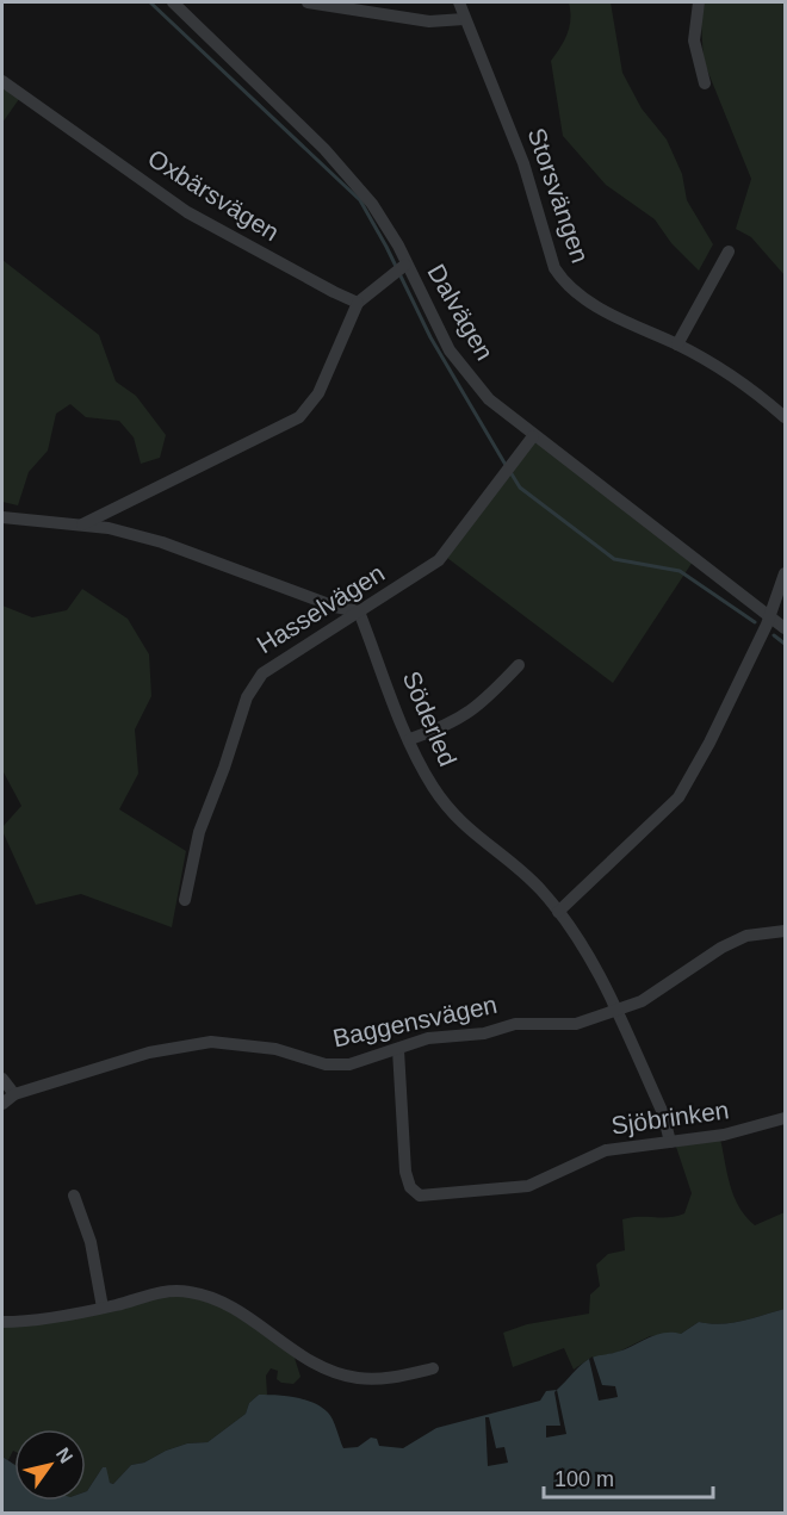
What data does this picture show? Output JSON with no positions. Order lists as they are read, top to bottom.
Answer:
{
  "streets": {
    "street": [
      "Oxbärsvägen",
      "Storsvängen",
      "Dalvägen",
      "Hasselvägen",
      "Söderled",
      "Baggensvägen",
      "Sjöbrinken"
    ]
  },
  "crossings": [
    ["Dalvägen", "Hasselvägen"],
    ["Hasselvägen", "Söderled"],
    ["Söderled", "Baggensvägen"],
    ["Söderled", "Sjöbrinken"],
    ["Baggensvägen", "Sjöbrinken"]
  ],
  "scale_bar": "100 m",
  "north": "top right"
}
